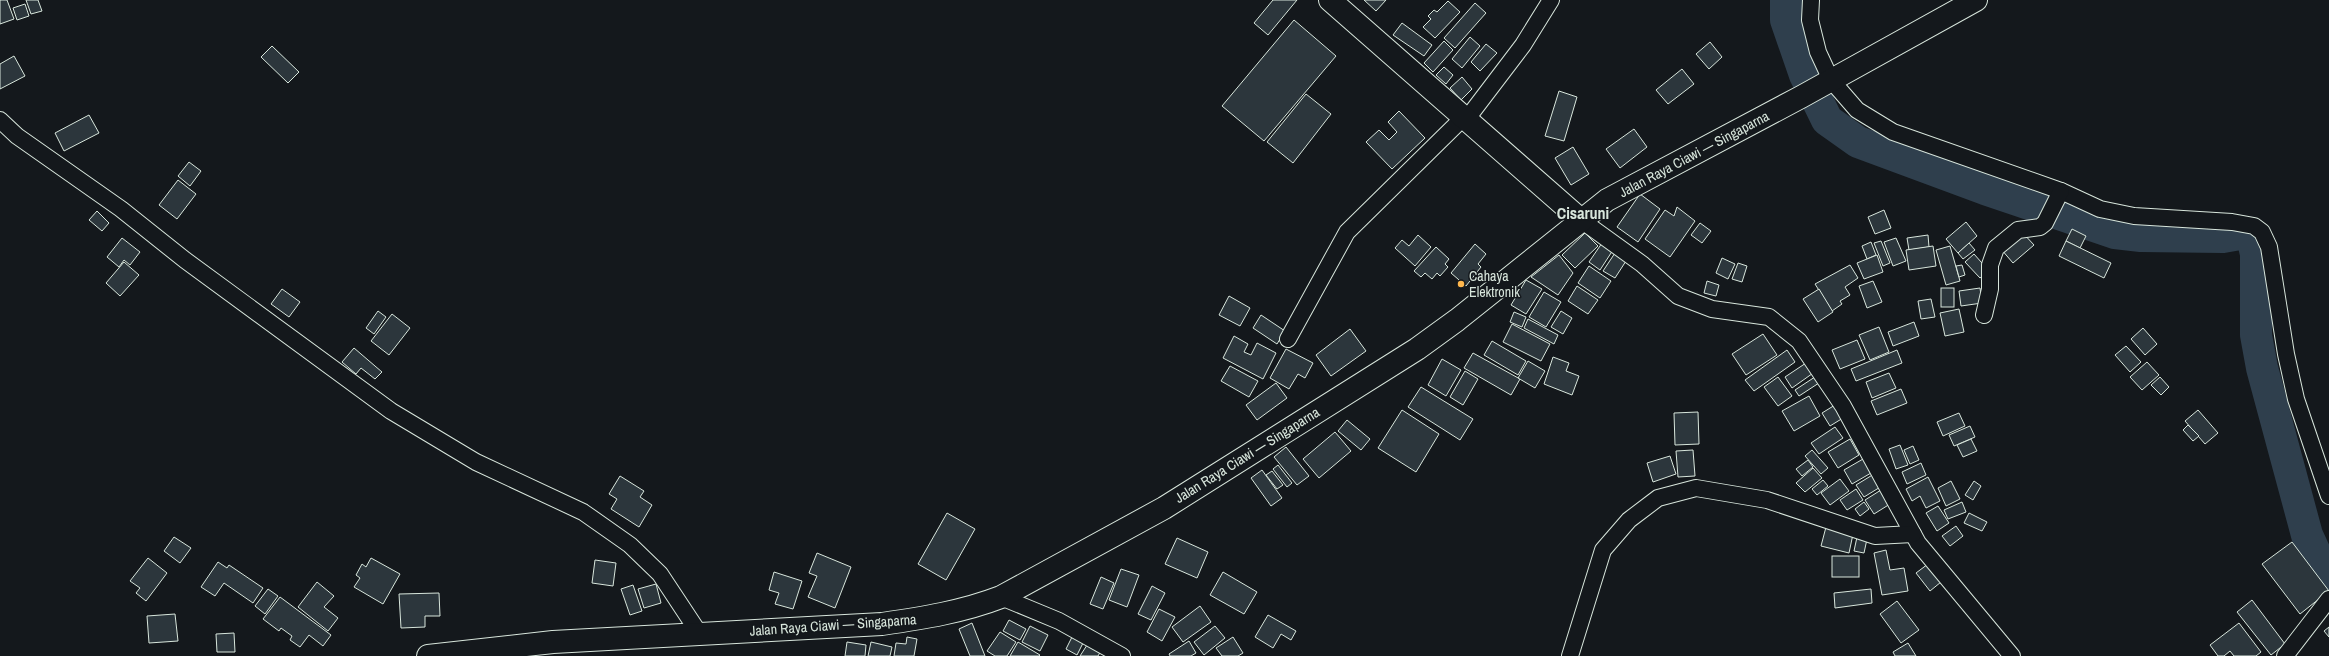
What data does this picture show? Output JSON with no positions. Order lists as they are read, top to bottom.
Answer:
{
  "streets": {
    "main road": ["Jalan Raya Ciawi — Singaparna"]
  },
  "districts": ["Cisaruni"],
  "places": ["Cahaya Elektronik"]
}
